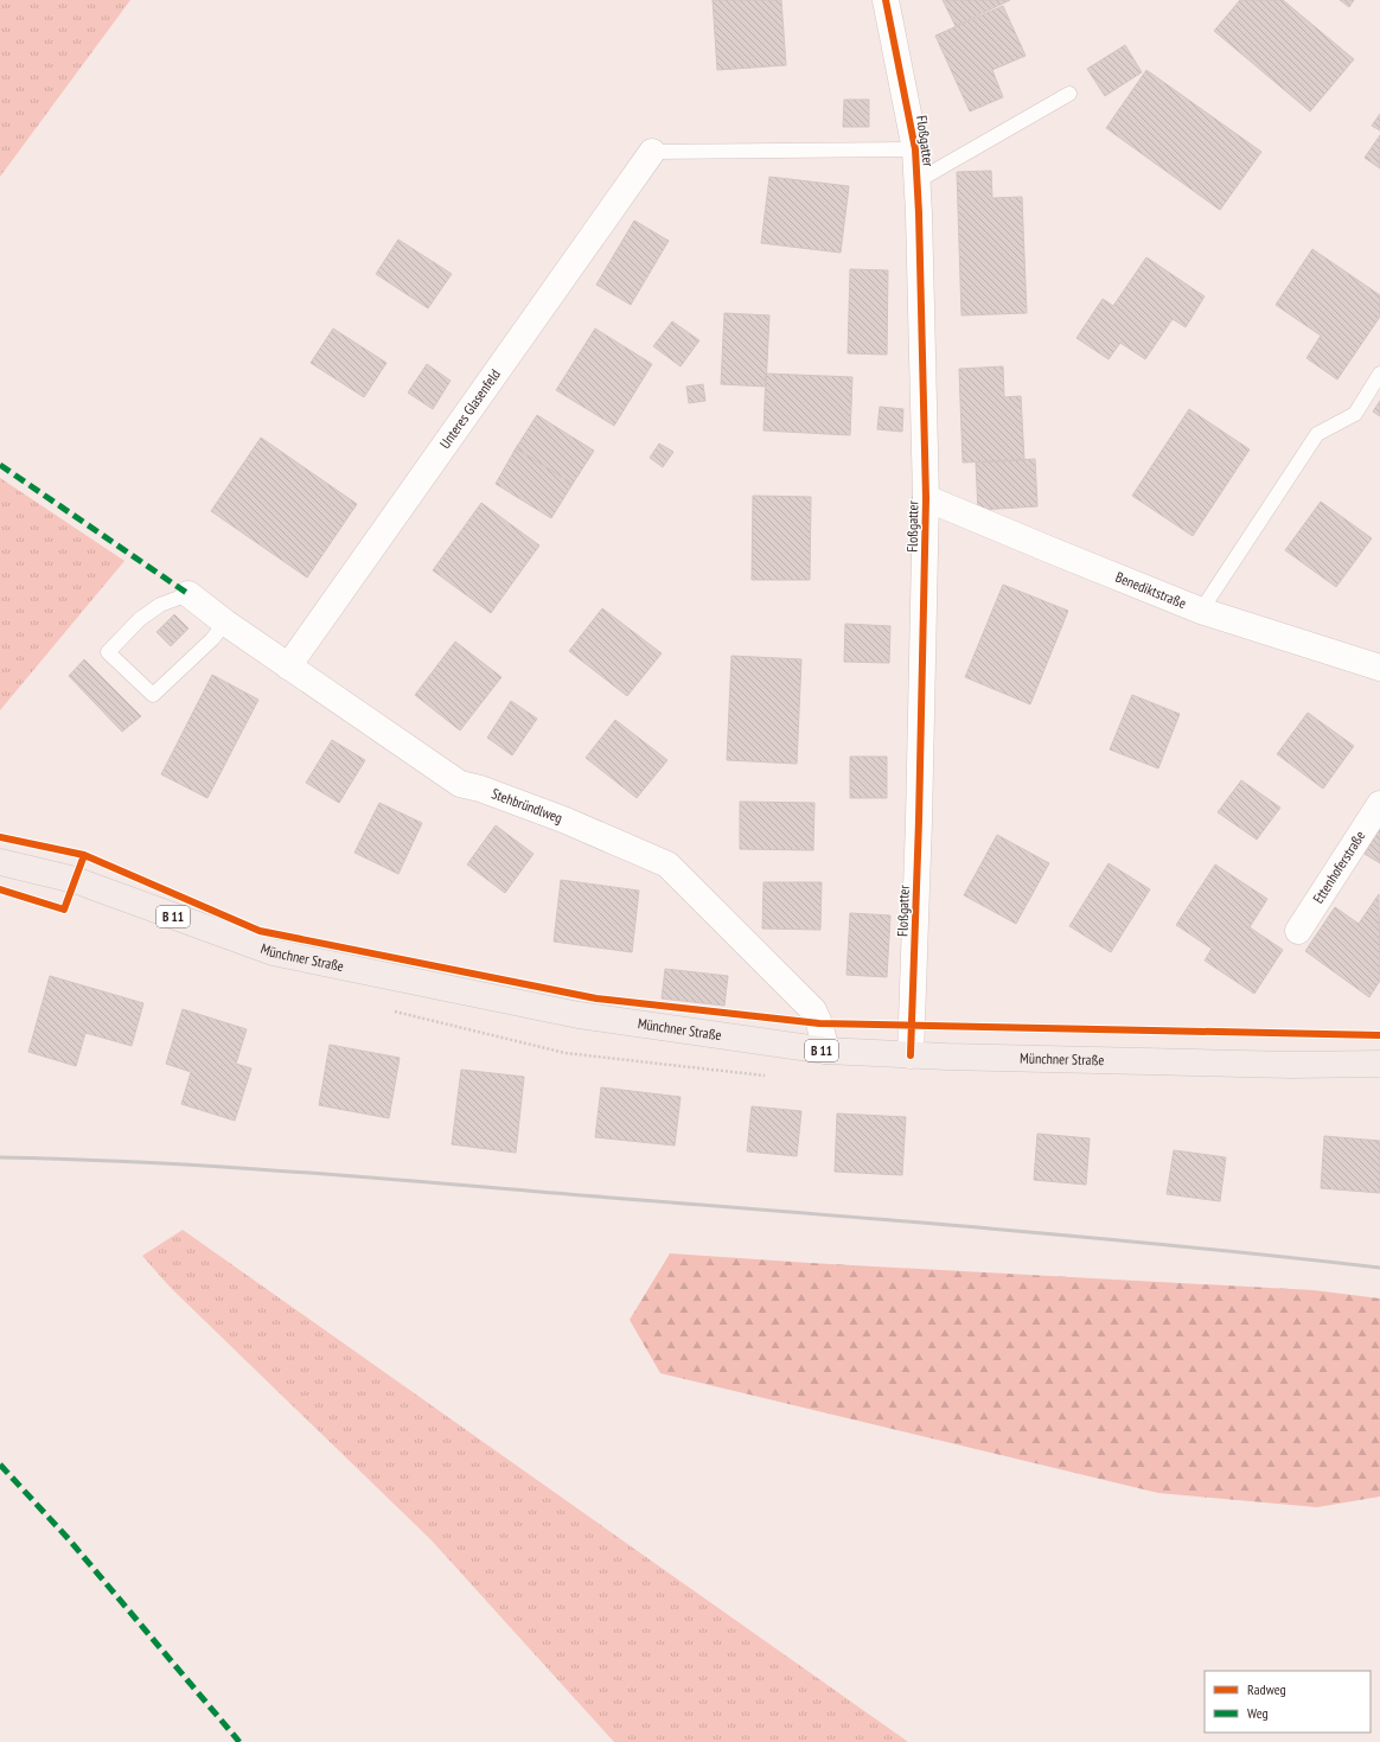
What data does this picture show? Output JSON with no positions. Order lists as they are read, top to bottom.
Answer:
{
  "streets": {
    "main road": ["B 11", "Münchner Straße"],
    "street": [
      "Floßgatter",
      "Unteres Glasenfeld",
      "Benediktstraße",
      "Stehbründlweg",
      "Ettenhoferstraße"
    ]
  },
  "crossings": [
    ["Floßgatter", "Unteres Glasenfeld"],
    ["Floßgatter", "Benediktstraße"],
    ["Floßgatter", "Münchner Straße"],
    ["Unteres Glasenfeld", "Stehbründlweg"],
    ["Stehbründlweg", "Münchner Straße"]
  ],
  "legend": ["Radweg", "Weg"]
}
